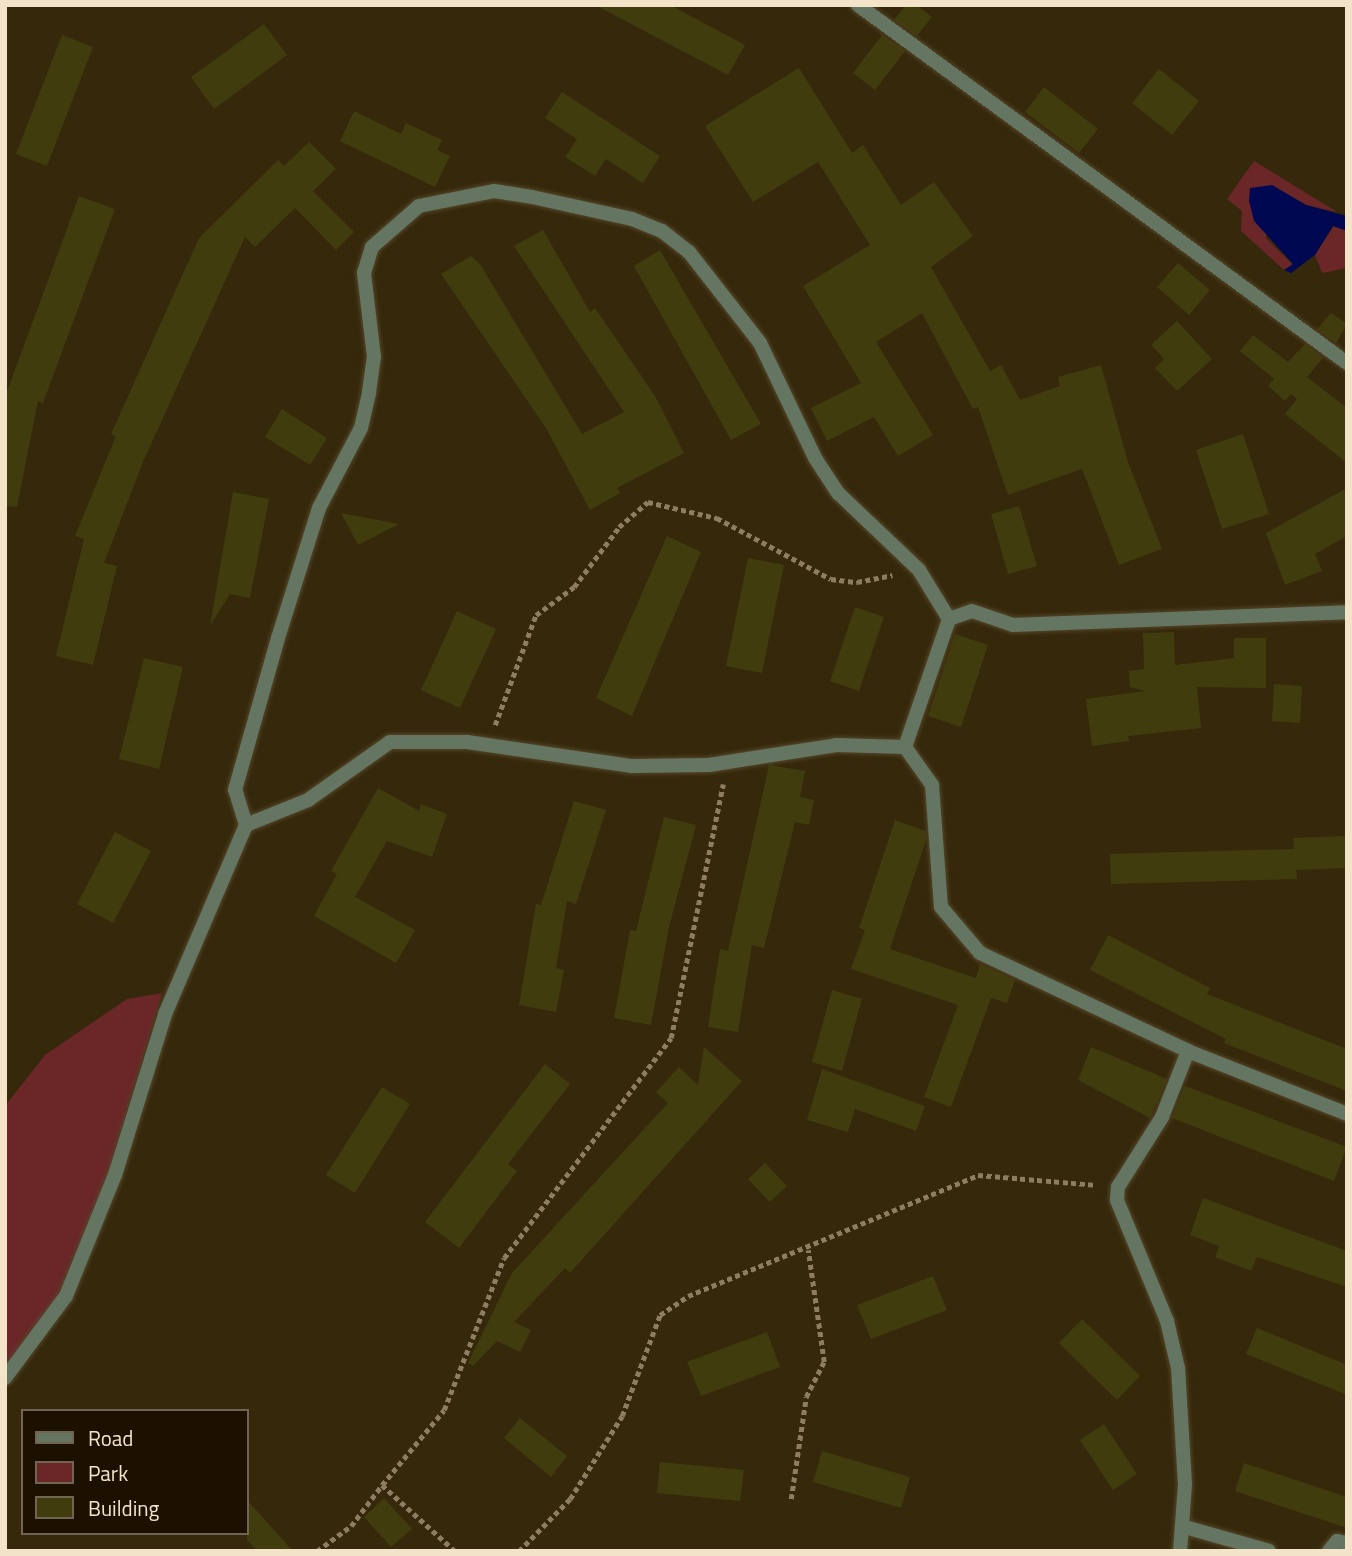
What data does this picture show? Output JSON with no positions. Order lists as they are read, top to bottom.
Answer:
{
  "legend": ["Road", "Park", "Building"]
}
